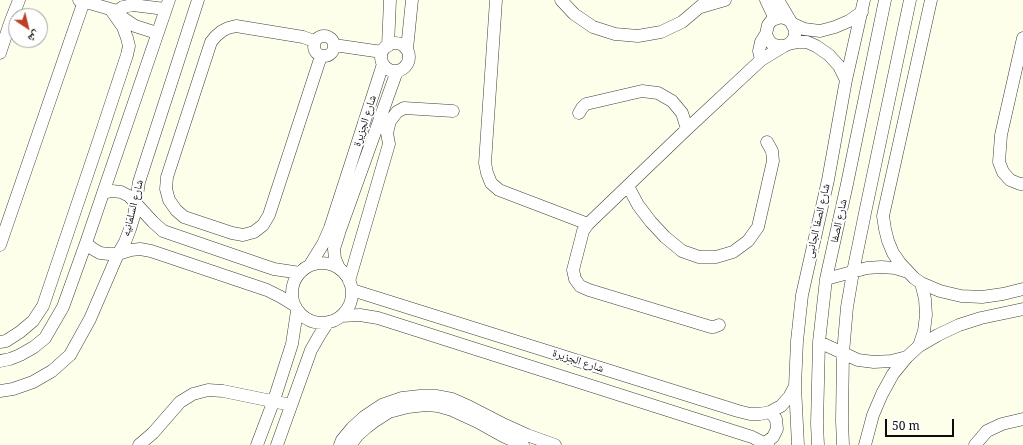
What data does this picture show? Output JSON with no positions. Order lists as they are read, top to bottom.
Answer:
{
  "streets": {
    "street": [
      "شارع الجزيرة",
      "شارع السلمانيه",
      "شارع الصفا الجانبى",
      "شارع الصفا"
    ]
  },
  "scale_bar": "50 m",
  "north": "bottom right"
}
